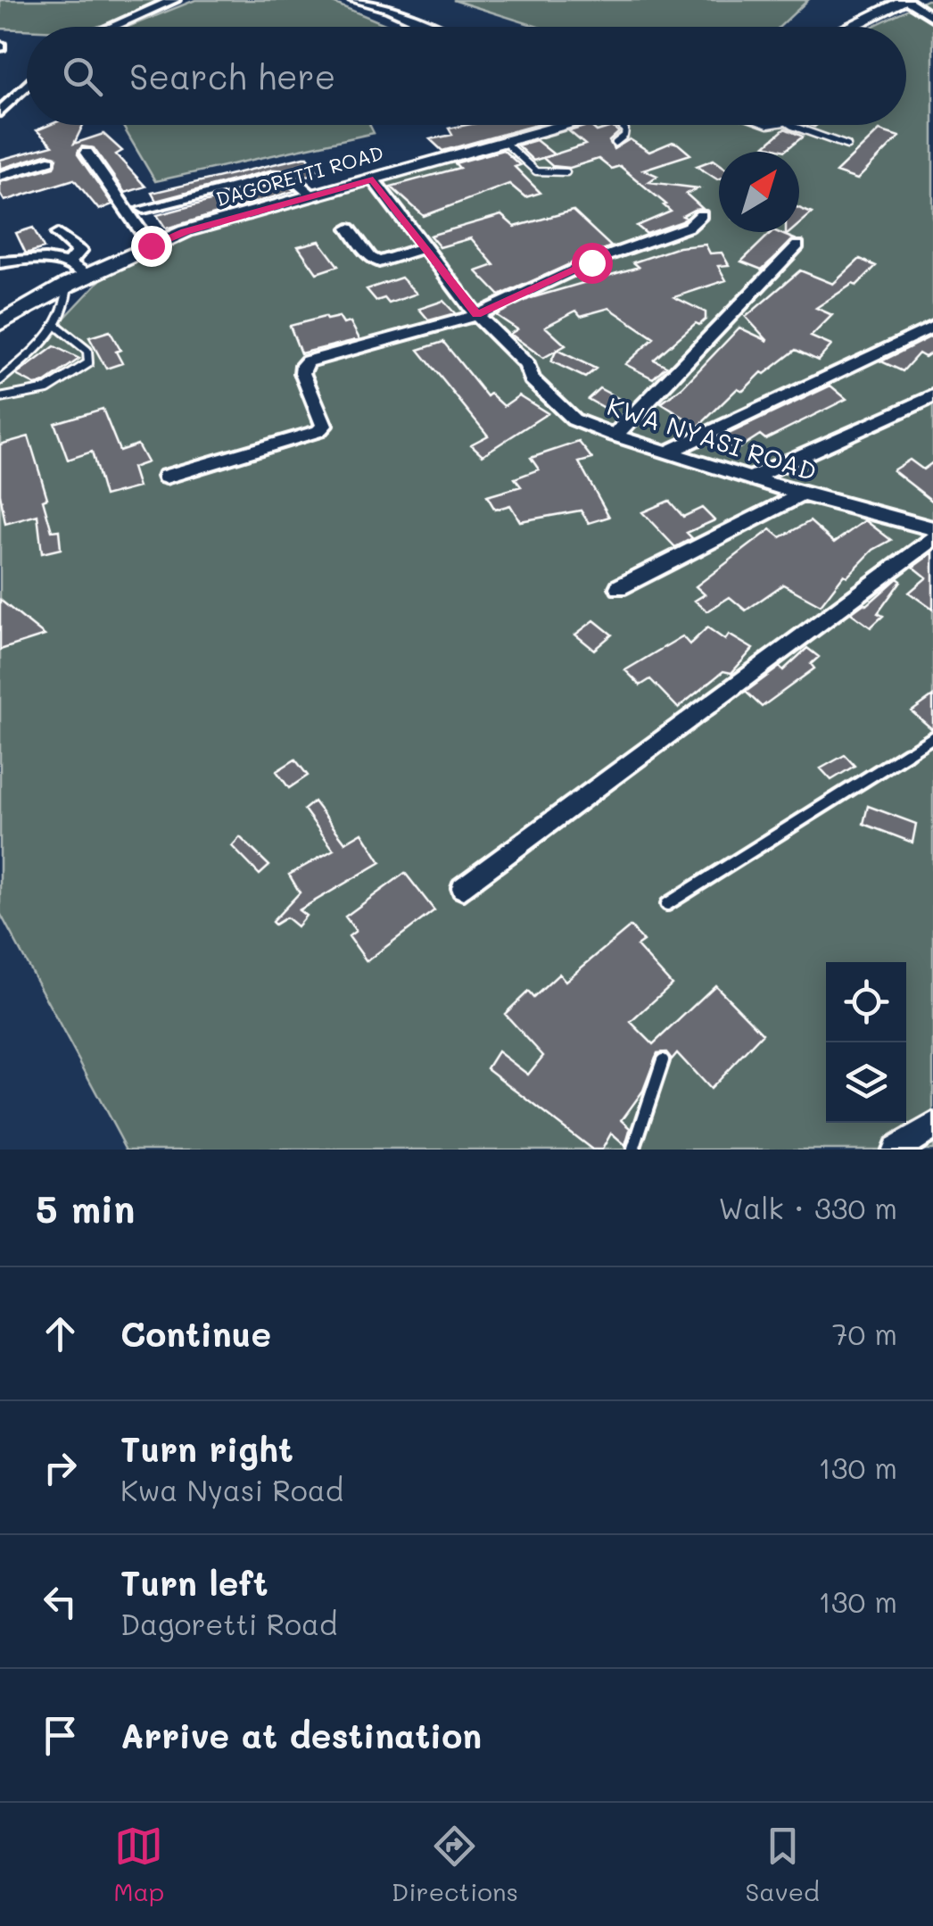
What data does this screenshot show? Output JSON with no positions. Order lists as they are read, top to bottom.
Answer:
{
  "streets": {
    "main road": ["DAGORETTI ROAD"],
    "street": ["KWA NYASI ROAD"]
  },
  "crossings": [
    ["DAGORETTI ROAD", "KWA NYASI ROAD"]
  ],
  "north": "top right",
  "page": {
    "search": "Search here",
    "heading": ["5 min", "Walk · 330 m"],
    "list": [
      ["Continue", "70 m"],
      ["Turn right", "Kwa Nyasi Road", "130 m"],
      ["Turn left", "Dagoretti Road", "130 m"],
      "Arrive at destination"
    ],
    "nav": ["Map", "Directions", "Saved"]
  }
}
